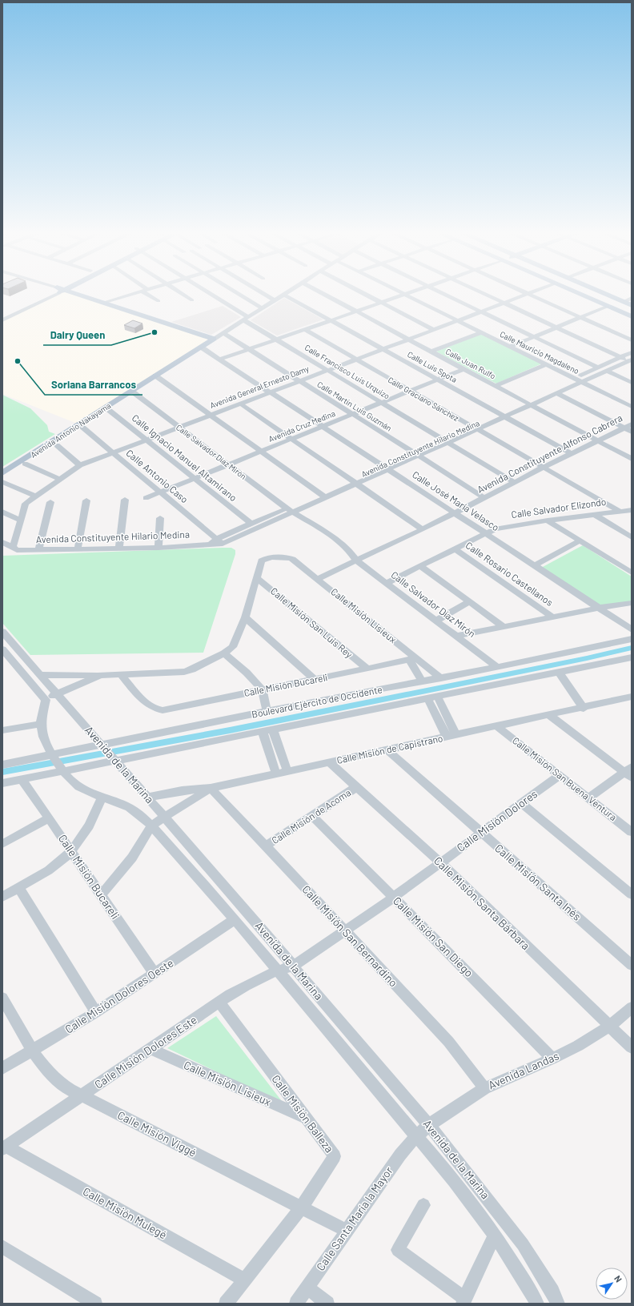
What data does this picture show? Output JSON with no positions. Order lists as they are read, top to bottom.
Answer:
{
  "streets": {
    "main road": ["Avenida Antonio Nakayama"],
    "street": [
      "Calle Mauricio Magdaleno",
      "Calle Juan Rulfo",
      "Calle Luis Spota",
      "Calle Francisco Luis Urquizo",
      "Avenida General Ernesto Damy",
      "Calle Graciano Sánchez",
      "Calle Martín Luis Guzmán",
      "Avenida Cruz Medina",
      "Avenida Constituyente Hilario Medina",
      "Calle Salvador Díaz Mirón",
      "Avenida Constituyente Alfonso Cabrera",
      "Calle Ignacio Manuel Altamirano",
      "Calle Antonio Caso",
      "Calle José María Velasco",
      "Calle Salvador Elizondo",
      "Calle Rosario Castellanos",
      "Calle Misión Lisieux",
      "Calle Misión San Luis Rey",
      "Calle Misión Bucareli",
      "Boulevard Ejército de Occidente",
      "Calle Misión de Capistrano",
      "Avenida de la Marina",
      "Calle Misión San Buena Ventura",
      "Calle Misión de Acoma",
      "Calle Misión Dolores",
      "Calle Misión Santa Inés",
      "Calle Misión Santa Bárbara",
      "Calle Misión San Bernardino",
      "Calle Misión San Diego",
      "Calle Misión Dolores Oeste",
      "Calle Misión Dolores Este",
      "Avenida Landas",
      "Calle Misión Balleza",
      "Calle Misión Viggé",
      "Calle Misión Mulegé",
      "Calle Santa María la Mayor"
    ]
  },
  "crossings": [
    ["Calle Mauricio Magdaleno", "Avenida General Ernesto Damy"],
    ["Calle Mauricio Magdaleno", "Avenida Constituyente Hilario Medina"],
    ["Calle Juan Rulfo", "Avenida General Ernesto Damy"],
    ["Calle Juan Rulfo", "Avenida Cruz Medina"],
    ["Calle Juan Rulfo", "Avenida Constituyente Hilario Medina"],
    ["Calle Juan Rulfo", "Avenida Constituyente Alfonso Cabrera"],
    ["Calle Luis Spota", "Avenida General Ernesto Damy"],
    ["Calle Luis Spota", "Avenida Cruz Medina"],
    ["Calle Luis Spota", "Avenida Antonio Nakayama"],
    ["Calle Luis Spota", "Avenida Constituyente Hilario Medina"],
    ["Calle Luis Spota", "Avenida Constituyente Alfonso Cabrera"],
    ["Calle Francisco Luis Urquizo", "Avenida General Ernesto Damy"],
    ["Calle Francisco Luis Urquizo", "Avenida Cruz Medina"],
    ["Calle Francisco Luis Urquizo", "Avenida Antonio Nakayama"],
    ["Calle Francisco Luis Urquizo", "Avenida Constituyente Hilario Medina"],
    ["Calle Francisco Luis Urquizo", "Avenida Constituyente Alfonso Cabrera"],
    ["Avenida General Ernesto Damy", "Calle Graciano Sánchez"],
    ["Avenida General Ernesto Damy", "Calle Martín Luis Guzmán"],
    ["Avenida General Ernesto Damy", "Avenida Constituyente Hilario Medina"],
    ["Avenida General Ernesto Damy", "Calle Salvador Díaz Mirón"],
    ["Avenida General Ernesto Damy", "Calle Ignacio Manuel Altamirano"],
    ["Avenida General Ernesto Damy", "Calle Antonio Caso"],
    ["Avenida General Ernesto Damy", "Calle José María Velasco"],
    ["Calle Graciano Sánchez", "Avenida Cruz Medina"],
    ["Calle Graciano Sánchez", "Avenida Constituyente Hilario Medina"],
    ["Calle Graciano Sánchez", "Avenida Constituyente Alfonso Cabrera"],
    ["Calle Graciano Sánchez", "Calle Salvador Elizondo"],
    ["Calle Martín Luis Guzmán", "Avenida Cruz Medina"],
    ["Calle Martín Luis Guzmán", "Avenida Antonio Nakayama"],
    ["Calle Martín Luis Guzmán", "Avenida Constituyente Hilario Medina"],
    ["Calle Martín Luis Guzmán", "Avenida Constituyente Alfonso Cabrera"],
    ["Avenida Cruz Medina", "Calle Salvador Díaz Mirón"],
    ["Avenida Cruz Medina", "Calle Ignacio Manuel Altamirano"],
    ["Avenida Cruz Medina", "Calle Antonio Caso"],
    ["Avenida Cruz Medina", "Calle José María Velasco"],
    ["Avenida Antonio Nakayama", "Calle Salvador Díaz Mirón"],
    ["Avenida Antonio Nakayama", "Calle Ignacio Manuel Altamirano"],
    ["Avenida Antonio Nakayama", "Calle Antonio Caso"],
    ["Avenida Antonio Nakayama", "Calle José María Velasco"],
    ["Avenida Constituyente Hilario Medina", "Calle Salvador Díaz Mirón"],
    ["Avenida Constituyente Hilario Medina", "Calle Ignacio Manuel Altamirano"],
    ["Avenida Constituyente Hilario Medina", "Calle Antonio Caso"],
    ["Avenida Constituyente Hilario Medina", "Calle José María Velasco"],
    ["Calle Salvador Díaz Mirón", "Avenida Constituyente Alfonso Cabrera"],
    ["Calle Salvador Díaz Mirón", "Calle Salvador Elizondo"],
    ["Calle Salvador Díaz Mirón", "Boulevard Ejército de Occidente"],
    ["Avenida Constituyente Alfonso Cabrera", "Calle José María Velasco"],
    ["Avenida Constituyente Alfonso Cabrera", "Calle Misión Lisieux"],
    ["Calle José María Velasco", "Calle Salvador Elizondo"],
    ["Calle Salvador Elizondo", "Calle Rosario Castellanos"],
    ["Calle Misión Lisieux", "Calle Misión San Luis Rey"],
    ["Calle Misión Lisieux", "Calle Misión Bucareli"],
    ["Calle Misión Lisieux", "Boulevard Ejército de Occidente"],
    ["Calle Misión Lisieux", "Calle Misión Dolores Este"],
    ["Calle Misión Lisieux", "Calle Misión Balleza"],
    ["Calle Misión San Luis Rey", "Calle Misión Bucareli"],
    ["Calle Misión Bucareli", "Boulevard Ejército de Occidente"],
    ["Calle Misión Bucareli", "Calle Misión Dolores Oeste"],
    ["Boulevard Ejército de Occidente", "Avenida de la Marina"],
    ["Calle Misión de Capistrano", "Avenida de la Marina"],
    ["Calle Misión de Capistrano", "Calle Misión San Buena Ventura"],
    ["Calle Misión de Capistrano", "Calle Misión Santa Inés"],
    ["Calle Misión de Capistrano", "Calle Misión Santa Bárbara"],
    ["Calle Misión de Capistrano", "Calle Misión San Bernardino"],
    ["Avenida de la Marina", "Calle Misión Dolores"],
    ["Avenida de la Marina", "Calle Misión Dolores Oeste"],
    ["Avenida de la Marina", "Calle Misión Dolores Este"],
    ["Avenida de la Marina", "Avenida Landas"],
    ["Avenida de la Marina", "Calle Santa María la Mayor"],
    ["Calle Misión San Buena Ventura", "Calle Misión Dolores"],
    ["Calle Misión de Acoma", "Calle Misión Santa Bárbara"],
    ["Calle Misión de Acoma", "Calle Misión San Bernardino"],
    ["Calle Misión de Acoma", "Calle Misión San Diego"],
    ["Calle Misión Dolores", "Calle Misión Santa Inés"],
    ["Calle Misión Dolores", "Calle Misión Santa Bárbara"],
    ["Calle Misión Dolores", "Calle Misión San Bernardino"],
    ["Calle Misión Dolores", "Calle Misión San Diego"],
    ["Calle Misión Dolores", "Calle Misión Dolores Este"],
    ["Calle Misión Santa Bárbara", "Avenida Landas"],
    ["Calle Misión San Bernardino", "Avenida Landas"],
    ["Calle Misión San Diego", "Avenida Landas"],
    ["Calle Misión Dolores Oeste", "Calle Misión Viggé"],
    ["Calle Misión Dolores Este", "Calle Misión Balleza"],
    ["Calle Misión Dolores Este", "Calle Misión Viggé"],
    ["Calle Misión Dolores Este", "Calle Misión Mulegé"],
    ["Avenida Landas", "Calle Santa María la Mayor"],
    ["Calle Misión Balleza", "Calle Misión Viggé"],
    ["Calle Misión Balleza", "Calle Misión Mulegé"],
    ["Calle Misión Viggé", "Calle Santa María la Mayor"]
  ],
  "places": ["Dairy Queen", "Soriana Barrancos"],
  "north": "top right"
}
